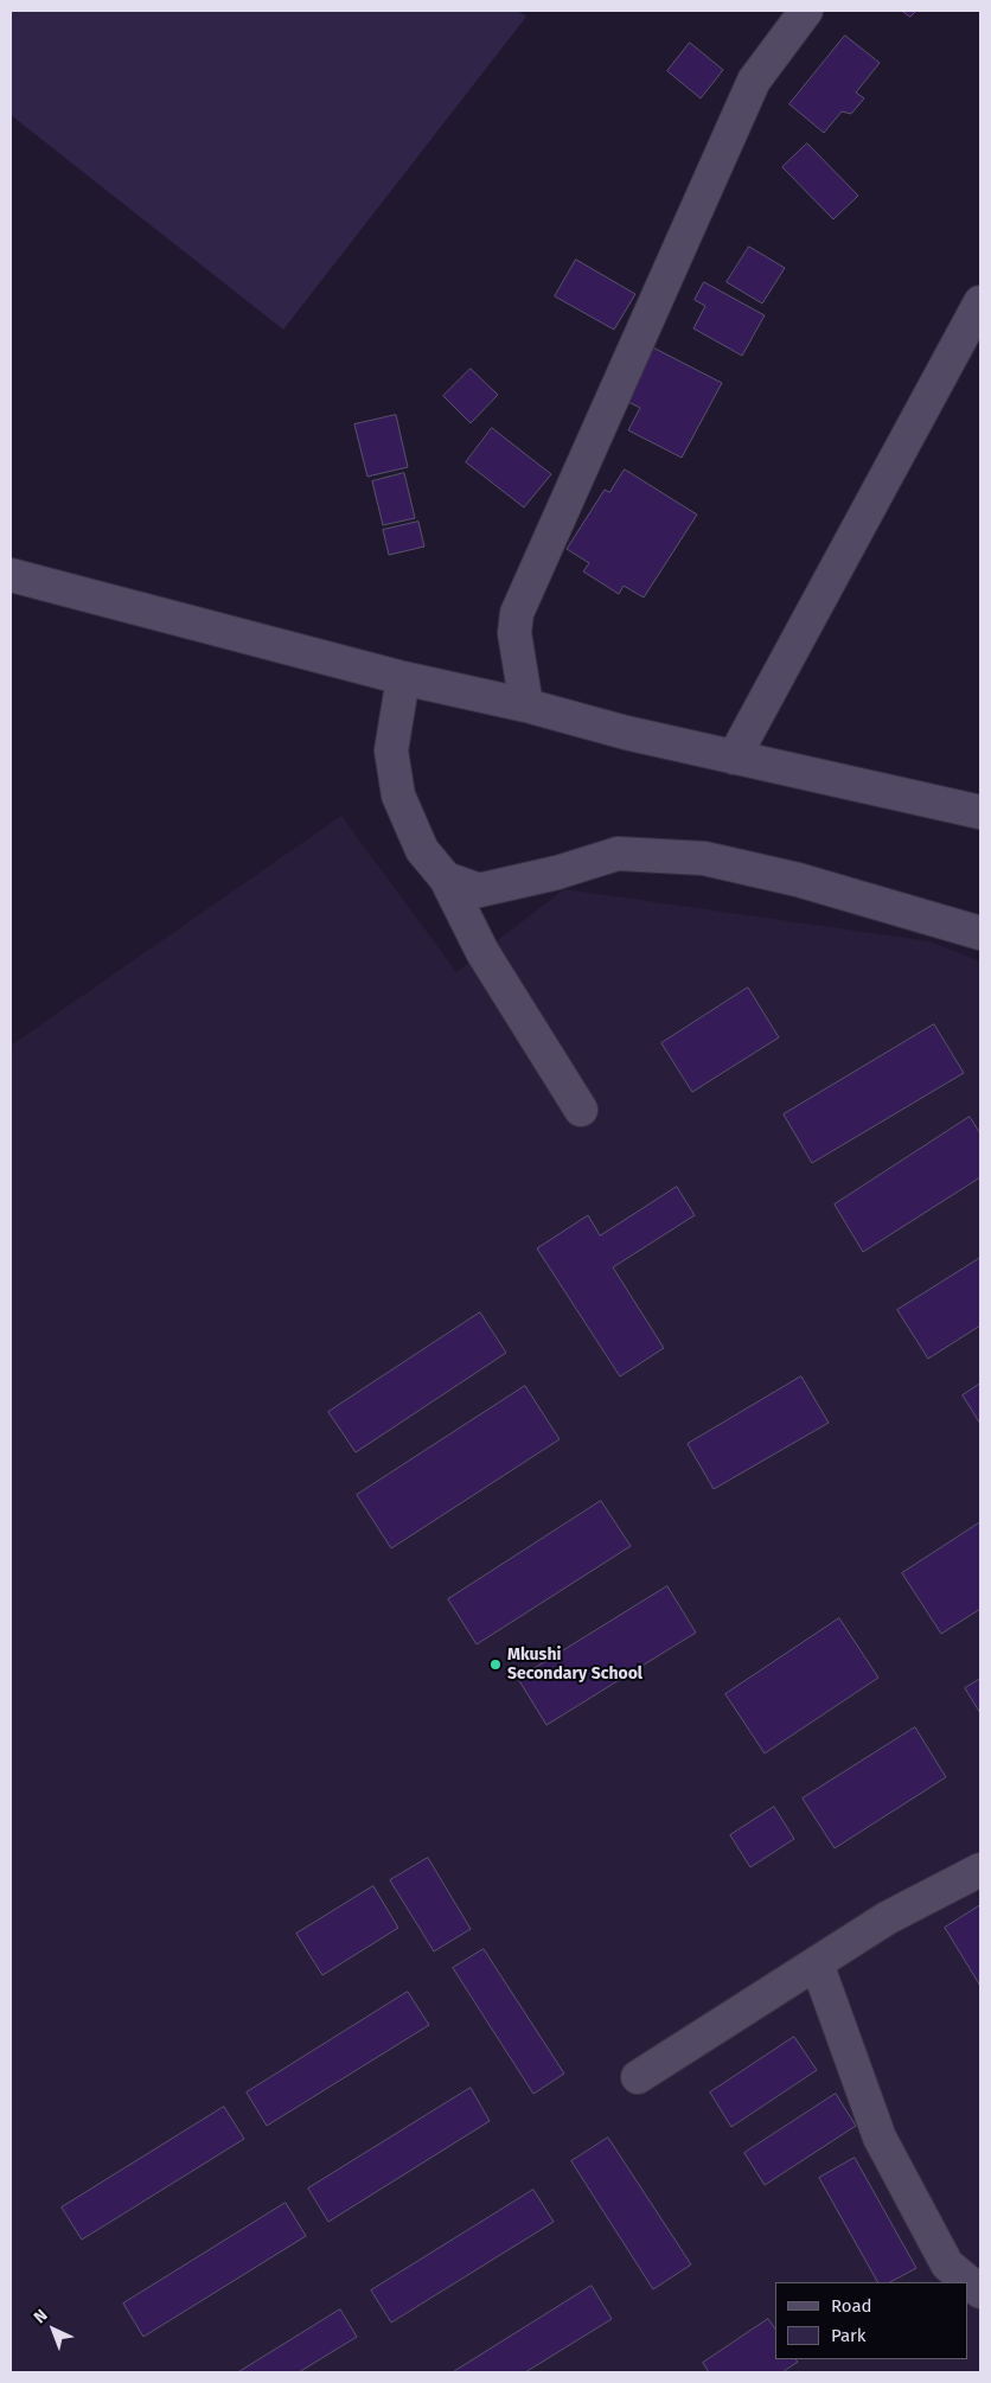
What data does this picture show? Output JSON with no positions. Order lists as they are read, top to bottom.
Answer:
{
  "places": ["Mkushi Secondary School"],
  "legend": ["Road", "Park"],
  "north": "top left"
}
